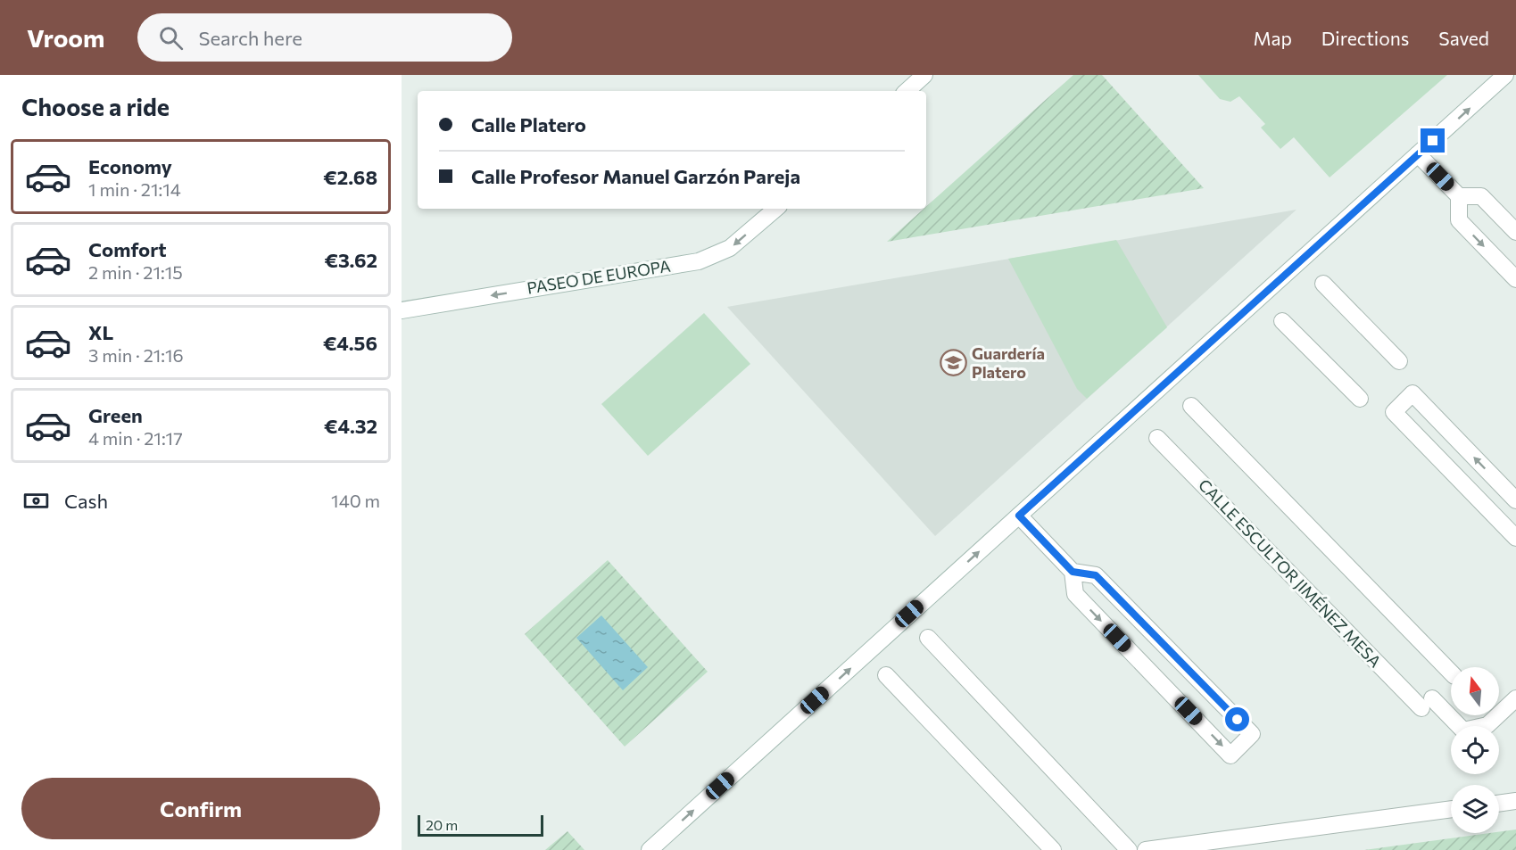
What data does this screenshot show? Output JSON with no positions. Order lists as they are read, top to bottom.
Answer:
{
  "streets": {
    "street": ["PASEO DE EUROPA", "CALLE ESCULTOR JIMÉNEZ MESA"]
  },
  "one_way": ["PASEO DE EUROPA"],
  "places": {
    "school or university": ["Guardería Platero"]
  },
  "scale_bar": "20 m",
  "north": "top",
  "page": {
    "header": "Vroom",
    "search": "Search here",
    "nav": ["Map", "Directions", "Saved"],
    "heading": "Choose a ride",
    "banner": ["Calle Platero", "Calle Profesor Manuel Garzón Pareja"],
    "list": [
      {
        "name": "Economy",
        "note": "1 min · 21:14",
        "value": "€2.68"
      },
      {
        "name": "Comfort",
        "note": "2 min · 21:15",
        "value": "€3.62"
      },
      {
        "name": "XL",
        "note": "3 min · 21:16",
        "value": "€4.56"
      },
      {
        "name": "Green",
        "note": "4 min · 21:17",
        "value": "€4.32"
      }
    ],
    "pay": ["Cash", "140 m"],
    "buttons": "Confirm",
    "scale": "20 m"
  }
}
